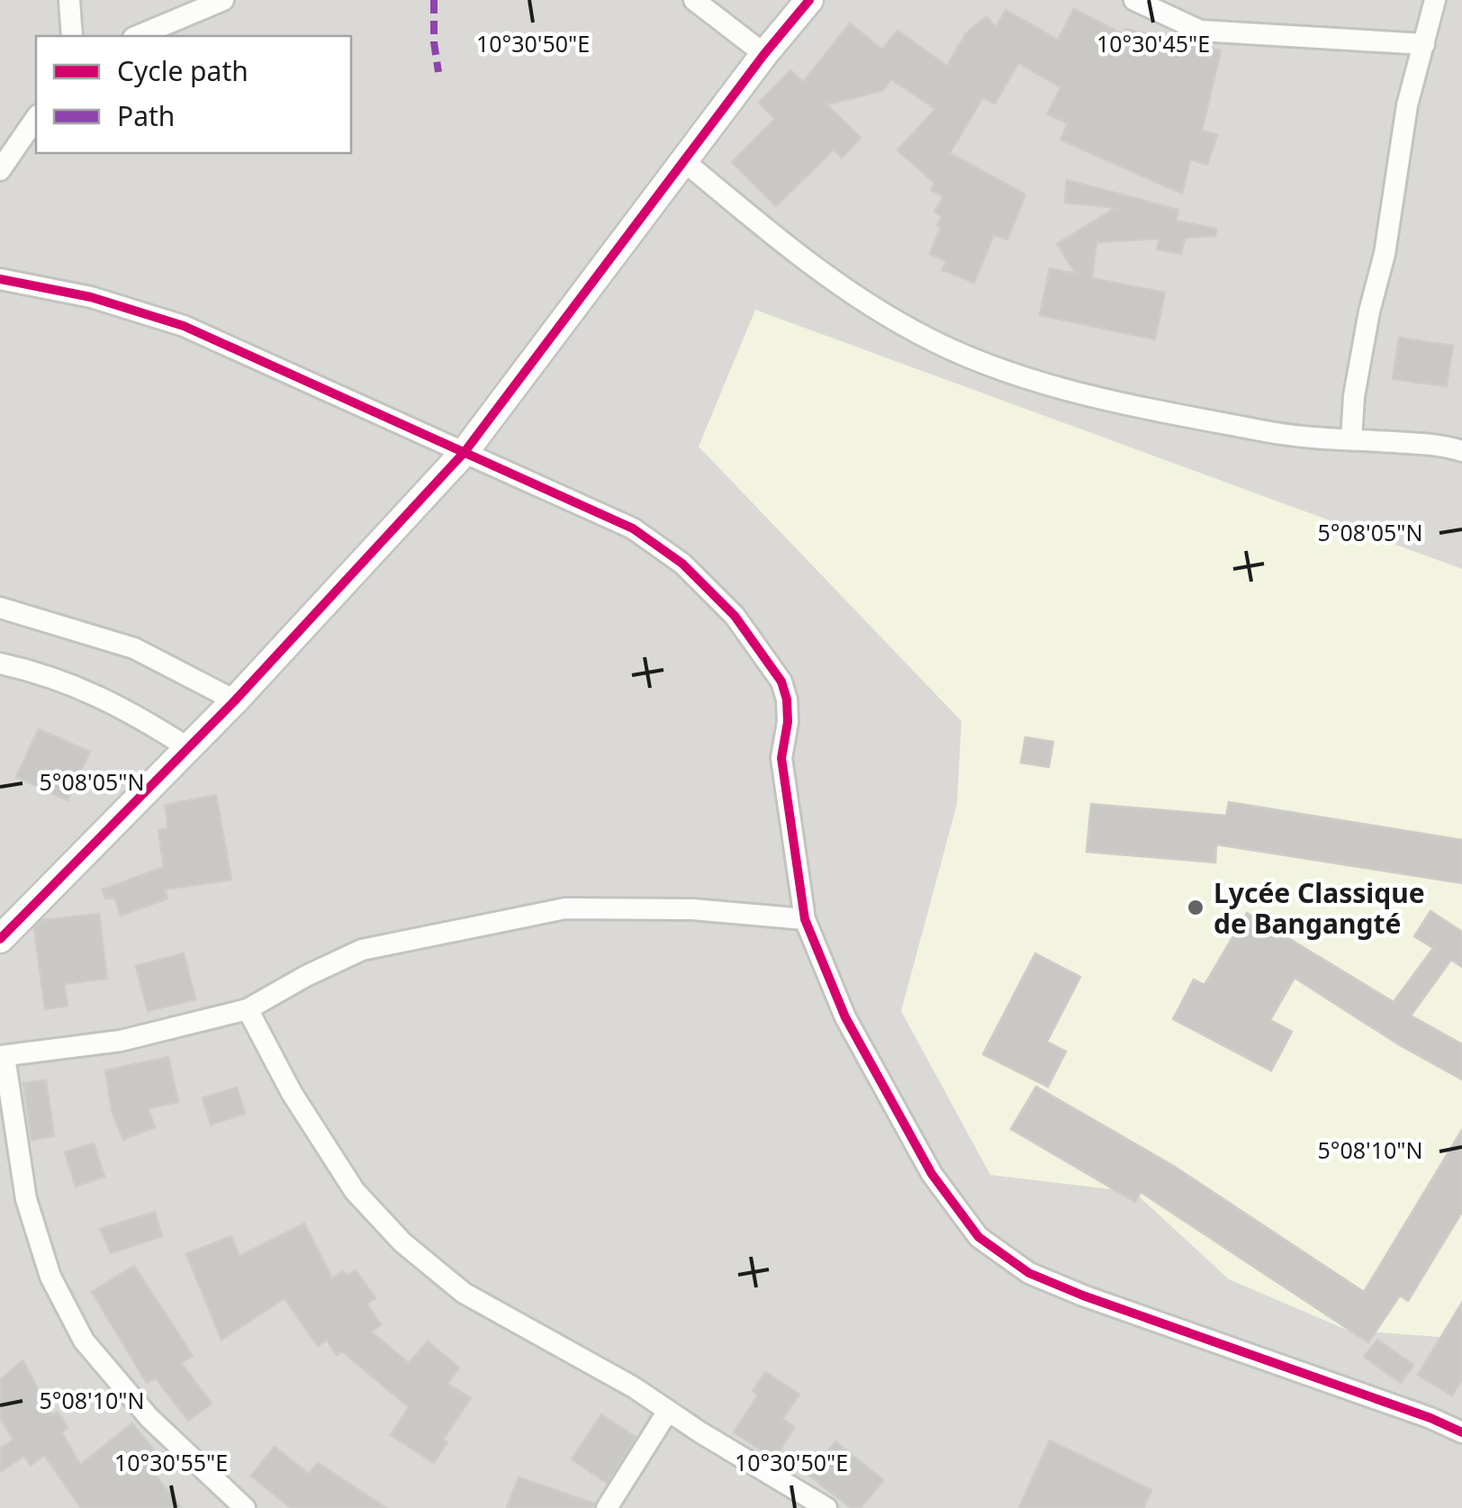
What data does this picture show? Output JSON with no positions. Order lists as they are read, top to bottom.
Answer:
{
  "places": ["Lycée Classique de Bangangté"],
  "legend": ["Cycle path", "Path"],
  "coordinates": [
    "10°30'50\"E",
    "10°30'45\"E",
    "5°08'05\"N",
    "5°08'10\"N",
    "10°30'55\"E"
  ]
}
